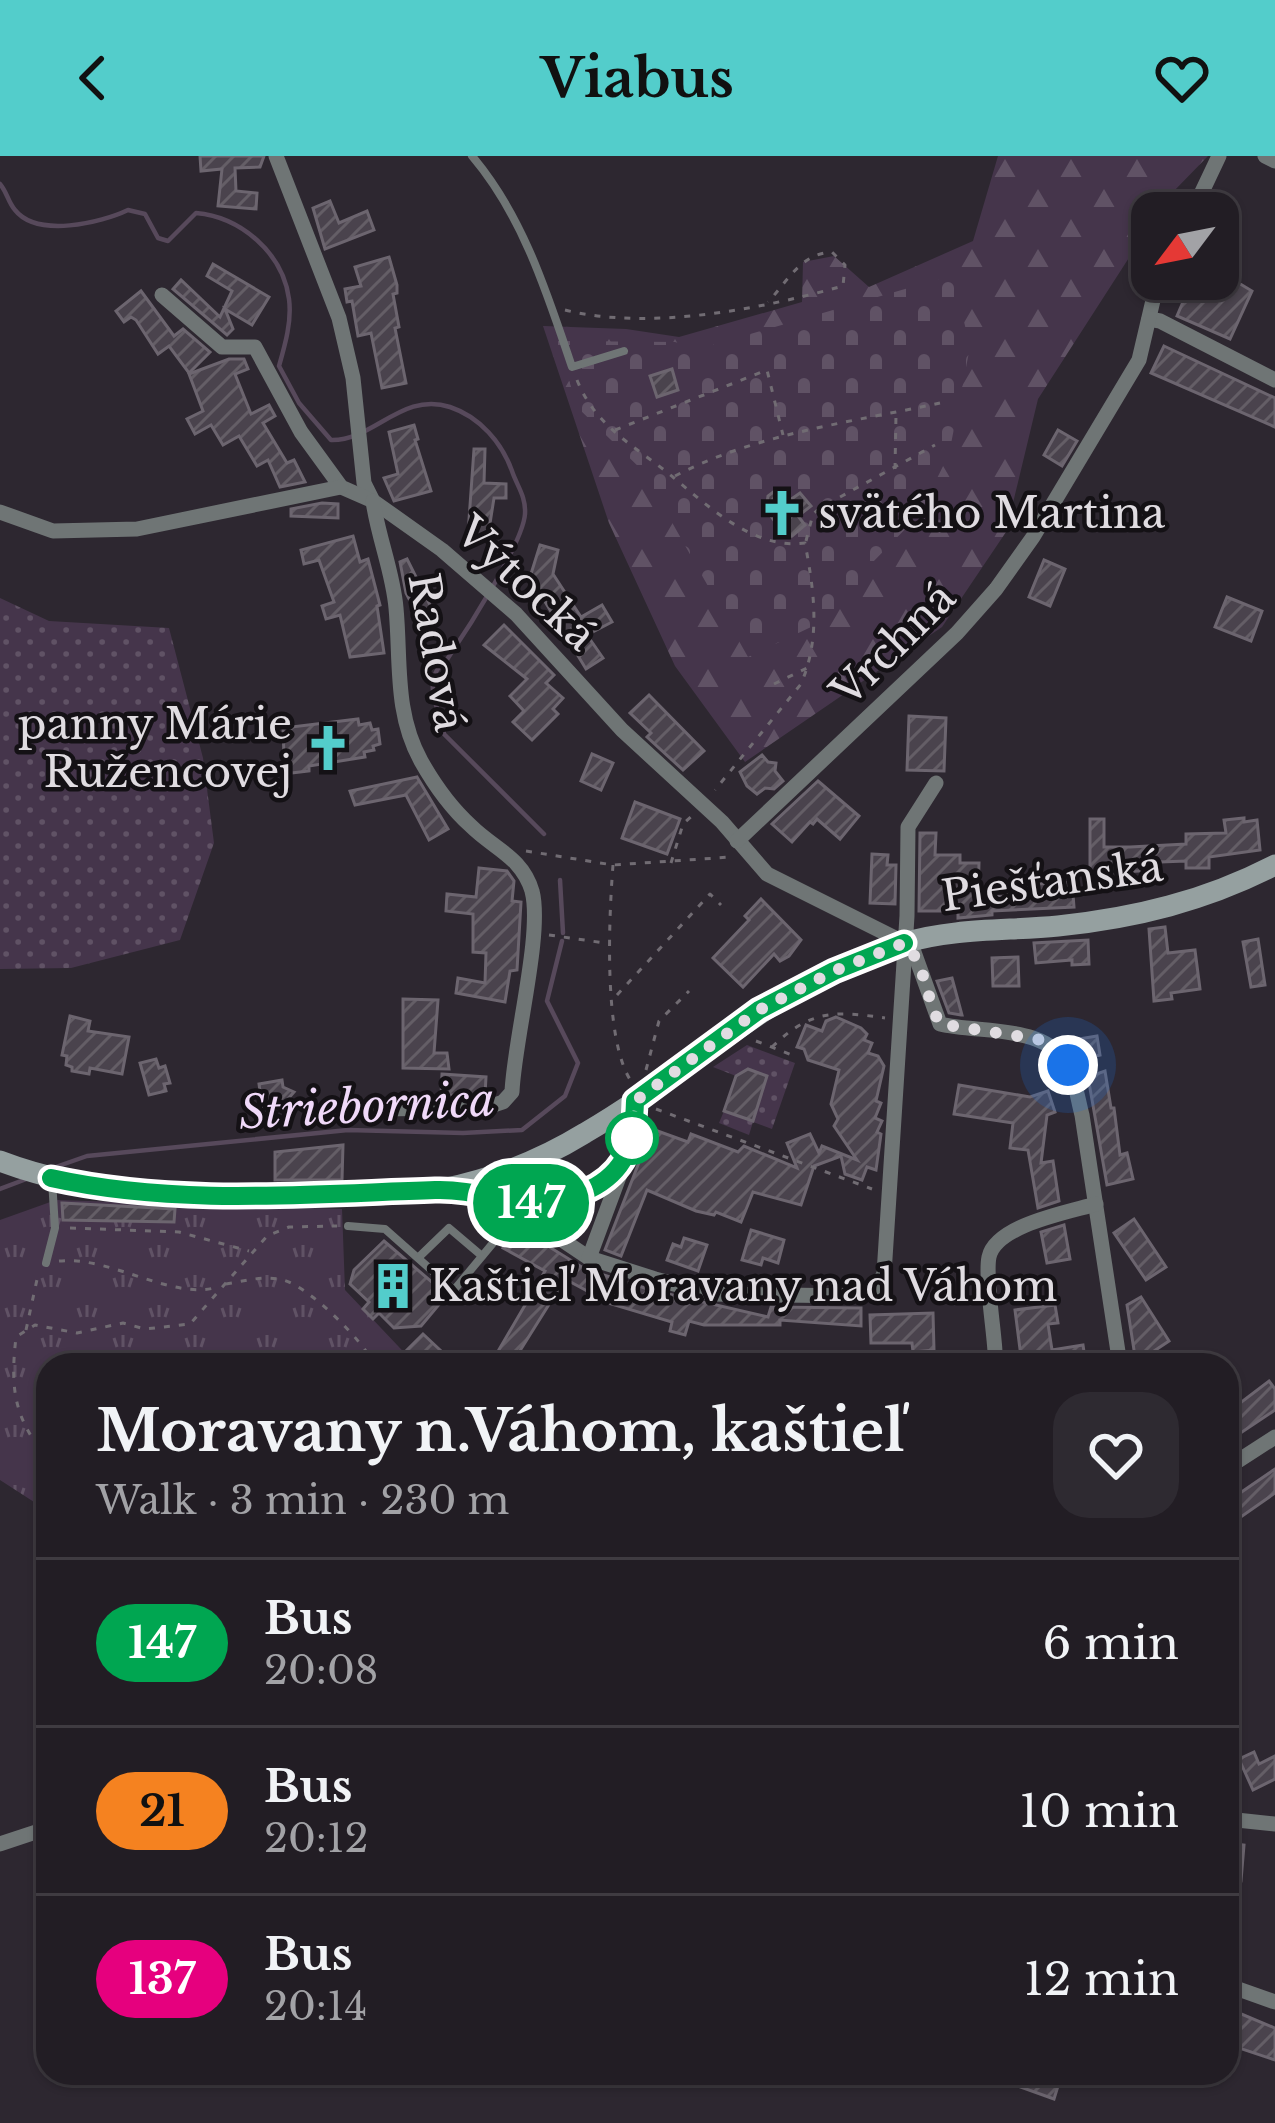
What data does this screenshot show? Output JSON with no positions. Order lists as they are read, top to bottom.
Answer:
{
  "streets": {
    "main road": ["Piešťanská"],
    "street": ["Výtocká", "Vrchná", "Radová"]
  },
  "crossings": [
    ["Výtocká", "Vrchná"],
    ["Výtocká", "Radová"],
    ["Výtocká", "Piešťanská"]
  ],
  "water": ["Striebornica"],
  "places": {
    "church": ["svätého Martina", "panny Márie Ružencovej"],
    "building": ["Kaštieľ Moravany nad Váhom"]
  },
  "lines": ["bus line 147"],
  "north": "bottom left",
  "page": {
    "header": "Viabus",
    "on_map": "147",
    "heading": ["Moravany n.Váhom, kaštieľ", "Walk · 3 min · 230 m"],
    "list": [
      {
        "mark": "147",
        "name": "Bus",
        "note": "20:08",
        "value": "6 min"
      },
      {
        "mark": "21",
        "name": "Bus",
        "note": "20:12",
        "value": "10 min"
      },
      {
        "mark": "137",
        "name": "Bus",
        "note": "20:14",
        "value": "12 min"
      }
    ]
  }
}
